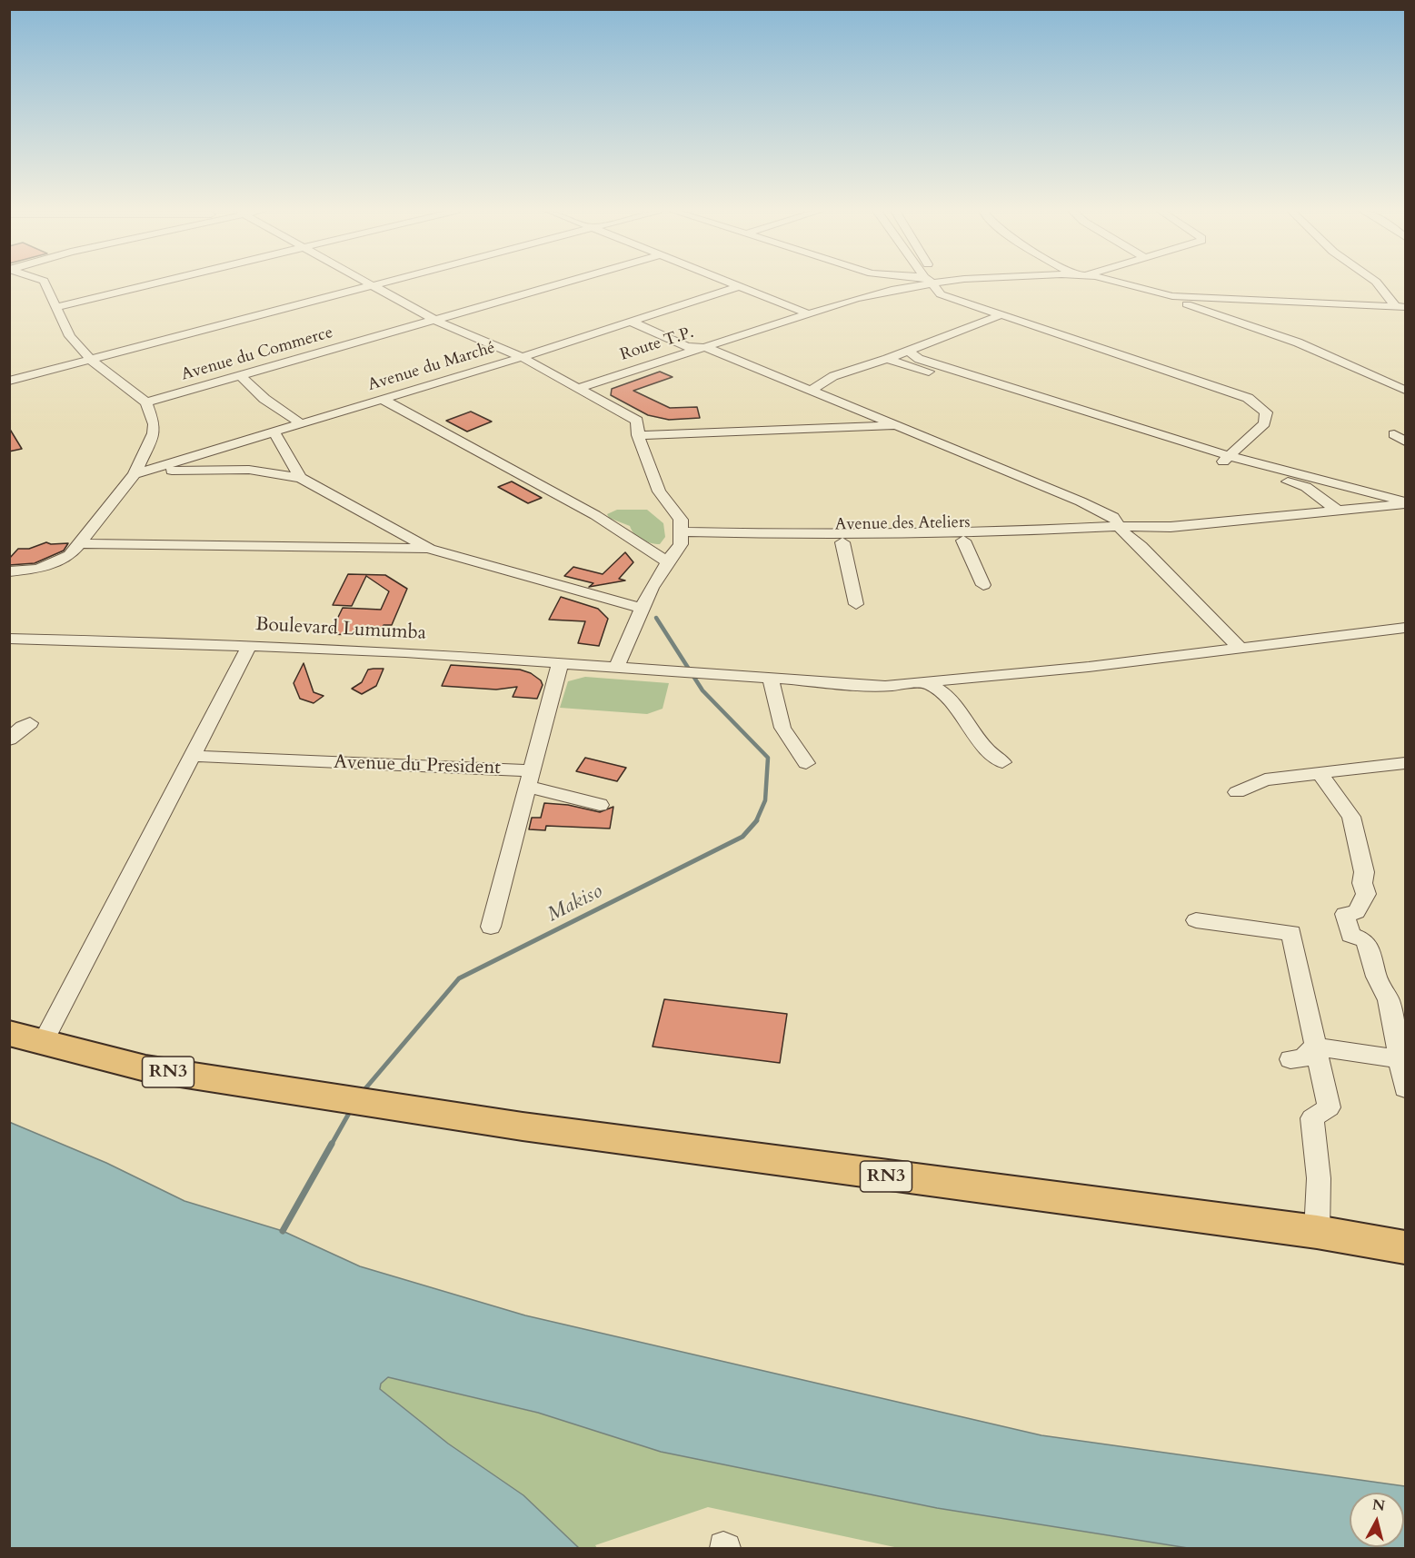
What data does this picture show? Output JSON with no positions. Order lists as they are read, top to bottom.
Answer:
{
  "streets": {
    "highway": ["RN3"],
    "street": [
      "Route T.P.",
      "Avenue du Commerce",
      "Avenue du Marché",
      "Avenue des Ateliers",
      "Boulevard Lumumba",
      "Avenue du President"
    ]
  },
  "water": ["Makiso"],
  "north": "top"
}
